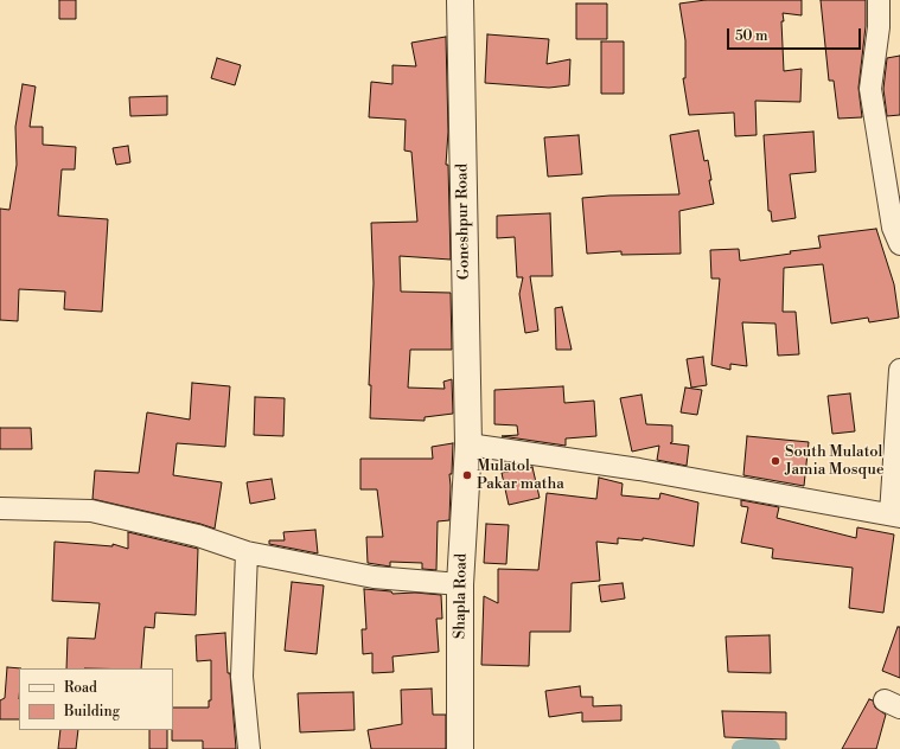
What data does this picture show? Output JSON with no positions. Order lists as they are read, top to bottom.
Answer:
{
  "streets": {
    "street": ["Goneshpur Road", "Shapla Road"]
  },
  "crossings": [
    ["Goneshpur Road", "Shapla Road"]
  ],
  "places": ["South Mulatol Jamia Mosque", "Mulatol Pakar matha"],
  "legend": ["Road", "Building"],
  "scale_bar": "50 m"
}
